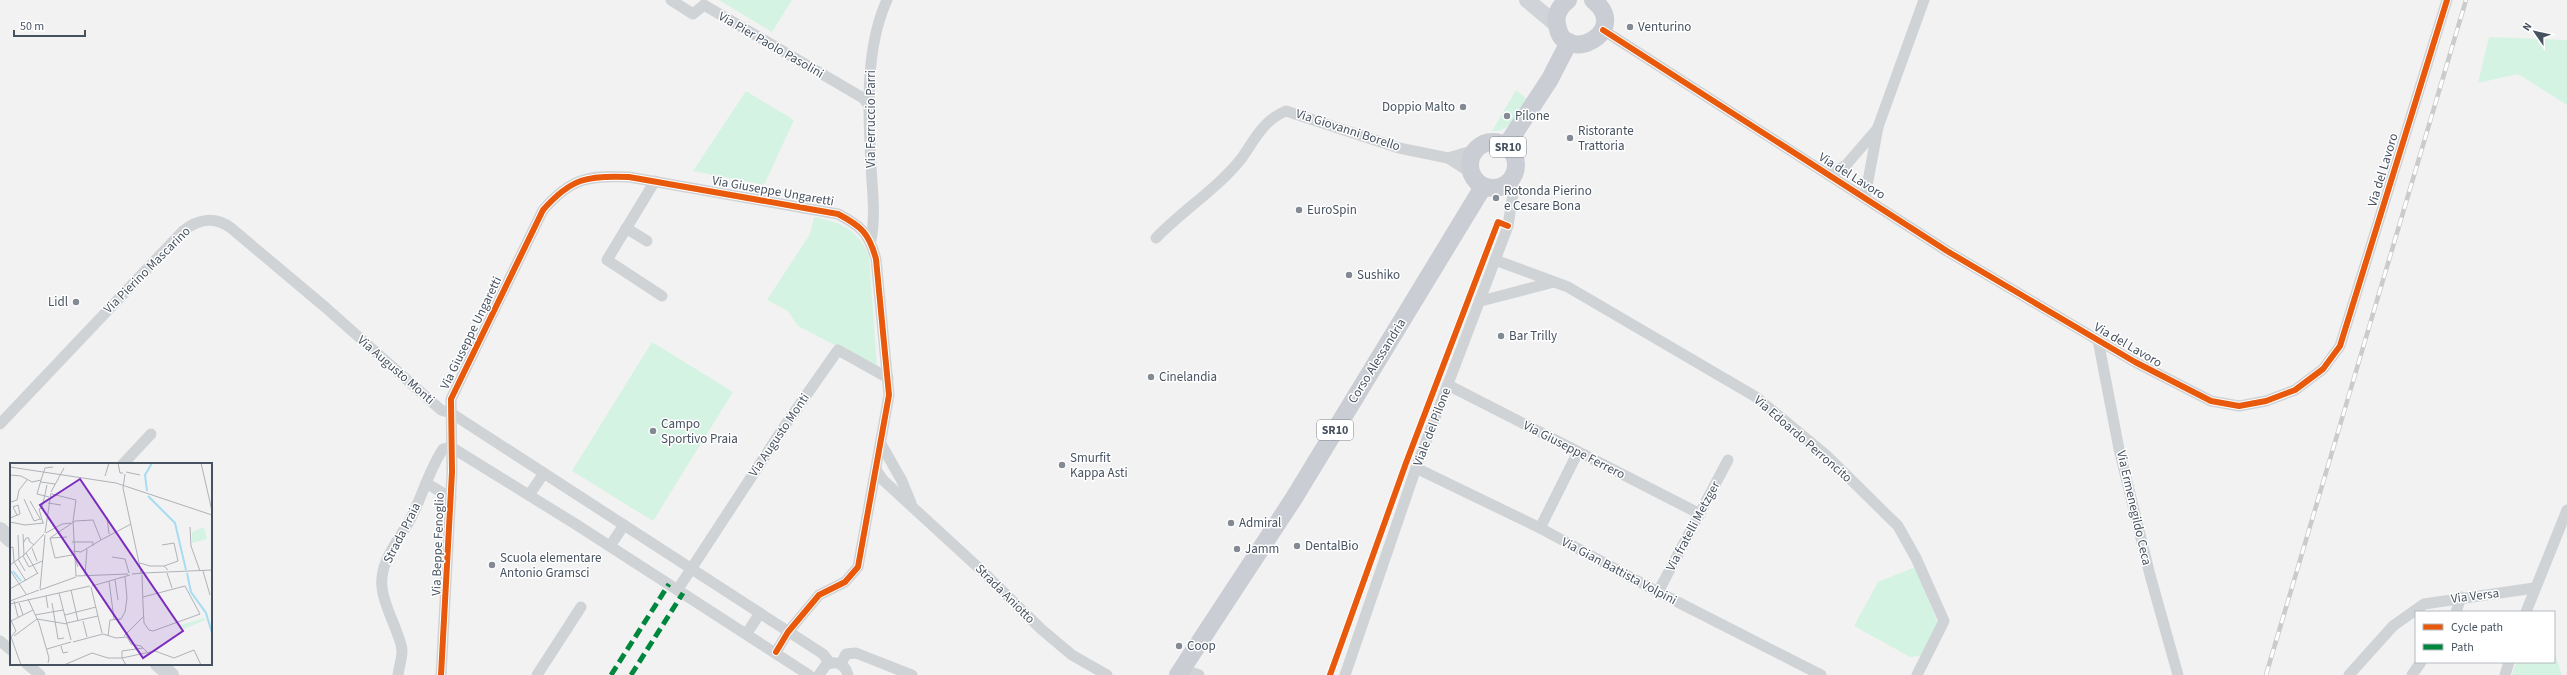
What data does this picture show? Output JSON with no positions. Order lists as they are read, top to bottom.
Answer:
{
  "streets": {
    "main road": ["SR10", "Corso Alessandria"],
    "street": [
      "Via Pier Paolo Pasolini",
      "Via Ferruccio Parri",
      "Via Giovanni Borello",
      "Via del Lavoro",
      "Via Giuseppe Ungaretti",
      "Via Pierino Mascarino",
      "Via Augusto Monti",
      "Viale del Pilone",
      "Via Edoardo Perroncito",
      "Via Giuseppe Ferrero",
      "Via Ermenegildo Ceca",
      "Via fratelli Metzger",
      "Strada Praia",
      "Via Beppe Fenoglio",
      "Via Gian Battista Volpini",
      "Strada Aniotto",
      "Via Versa"
    ]
  },
  "crossings": [
    ["Via Pier Paolo Pasolini", "Via Ferruccio Parri"],
    ["Via Ferruccio Parri", "Via Giuseppe Ungaretti"],
    ["Via Giovanni Borello", "SR10"],
    ["Via Giovanni Borello", "Corso Alessandria"],
    ["Via Giovanni Borello", "Viale del Pilone"],
    ["SR10", "Corso Alessandria"],
    ["SR10", "Viale del Pilone"],
    ["Via del Lavoro", "Via Ermenegildo Ceca"],
    ["Via Giuseppe Ungaretti", "Via Augusto Monti"],
    ["Via Giuseppe Ungaretti", "Via Beppe Fenoglio"],
    ["Via Giuseppe Ungaretti", "Strada Aniotto"],
    ["Via Pierino Mascarino", "Via Augusto Monti"],
    ["Corso Alessandria", "Viale del Pilone"],
    ["Via Augusto Monti", "Via Beppe Fenoglio"],
    ["Viale del Pilone", "Via Edoardo Perroncito"],
    ["Viale del Pilone", "Via Giuseppe Ferrero"],
    ["Viale del Pilone", "Via Gian Battista Volpini"],
    ["Via Giuseppe Ferrero", "Via fratelli Metzger"],
    ["Via fratelli Metzger", "Via Gian Battista Volpini"],
    ["Strada Praia", "Via Beppe Fenoglio"]
  ],
  "places": [
    "Venturino",
    "Doppio Malto",
    "Pilone",
    "Ristorante Trattoria",
    "Rotonda Pierino e Cesare Bona",
    "EuroSpin",
    "Sushiko",
    "Lidl",
    "Bar Trilly",
    "Cinelandia",
    "Campo Sportivo Praia",
    "Smurfit Kappa Asti",
    "Admiral",
    "DentalBio",
    "Jamm",
    "Scuola elementare Antonio Gramsci",
    "Coop"
  ],
  "legend": ["Cycle path", "Path"],
  "scale_bar": "50 m",
  "north": "top left"
}
